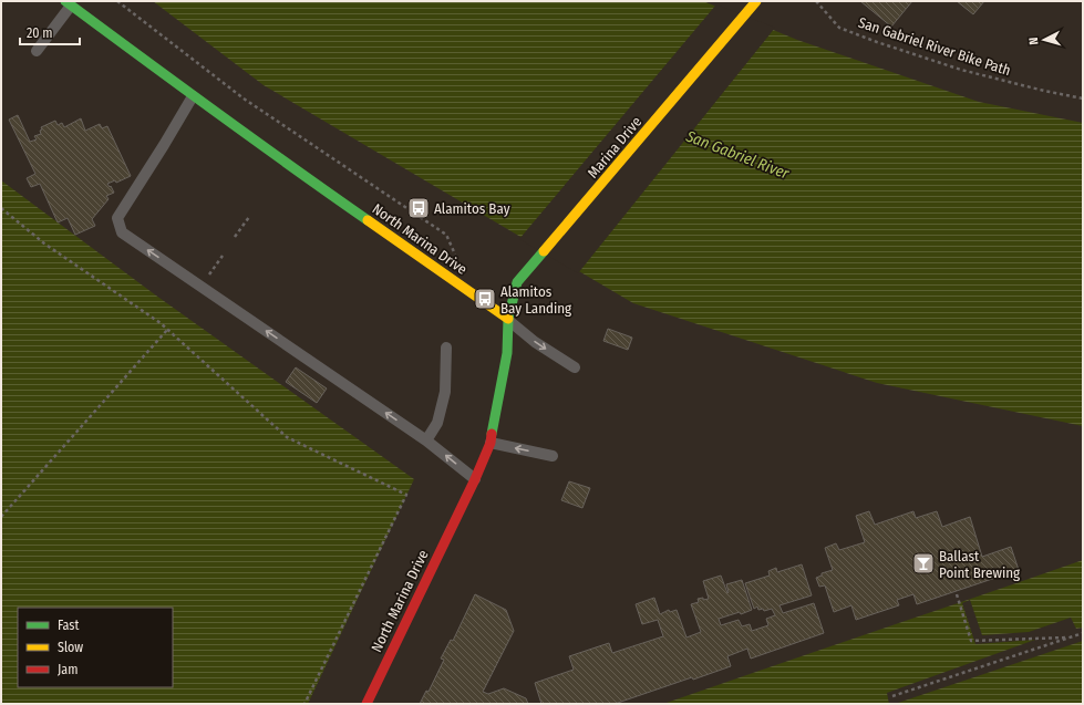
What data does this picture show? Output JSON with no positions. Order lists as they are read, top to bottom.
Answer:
{
  "streets": {
    "main road": ["Marina Drive", "North Marina Drive"],
    "path": ["San Gabriel River Bike Path"]
  },
  "crossings": [
    ["Marina Drive", "North Marina Drive"]
  ],
  "water": ["San Gabriel River"],
  "places": {
    "bus stop": ["Alamitos Bay", "Alamitos Bay Landing"],
    "bar": ["Ballast Point Brewing"]
  },
  "legend": ["Fast", "Slow", "Jam"],
  "scale_bar": "20 m",
  "north": "left"
}
